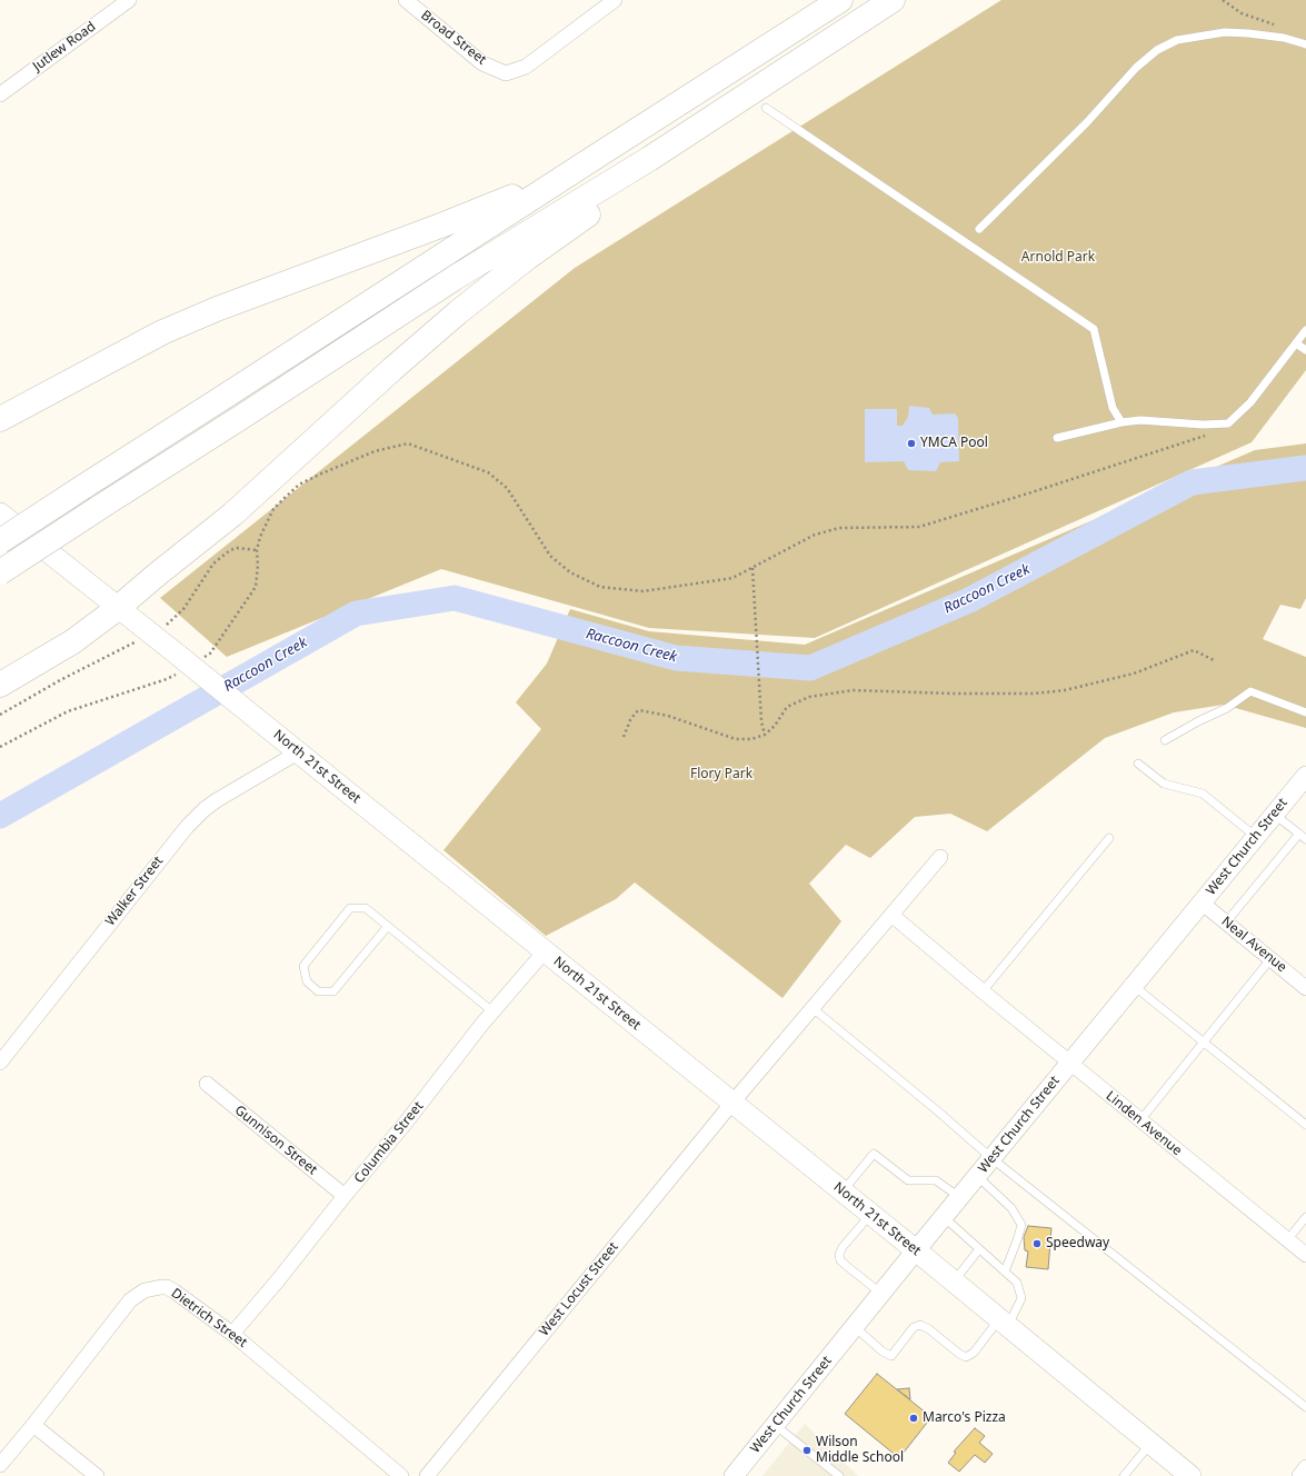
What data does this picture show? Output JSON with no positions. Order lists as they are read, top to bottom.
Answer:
{
  "streets": {
    "main road": ["North 21st Street"],
    "street": [
      "Broad Street",
      "Jutlew Road",
      "West Church Street",
      "Walker Street",
      "Neal Avenue",
      "Linden Avenue",
      "Gunnison Street",
      "Columbia Street",
      "West Locust Street",
      "Dietrich Street"
    ]
  },
  "crossings": [
    ["North 21st Street", "West Church Street"],
    ["North 21st Street", "Walker Street"],
    ["North 21st Street", "Columbia Street"],
    ["North 21st Street", "West Locust Street"],
    ["West Church Street", "Neal Avenue"],
    ["West Church Street", "Linden Avenue"],
    ["Linden Avenue", "West Locust Street"],
    ["Gunnison Street", "Columbia Street"],
    ["Columbia Street", "Dietrich Street"]
  ],
  "water": ["Raccoon Creek"],
  "parks": ["Arnold Park", "Flory Park"],
  "places": [
    "YMCA Pool",
    "Speedway",
    "Marco's Pizza",
    "Wilson Middle School"
  ]
}
